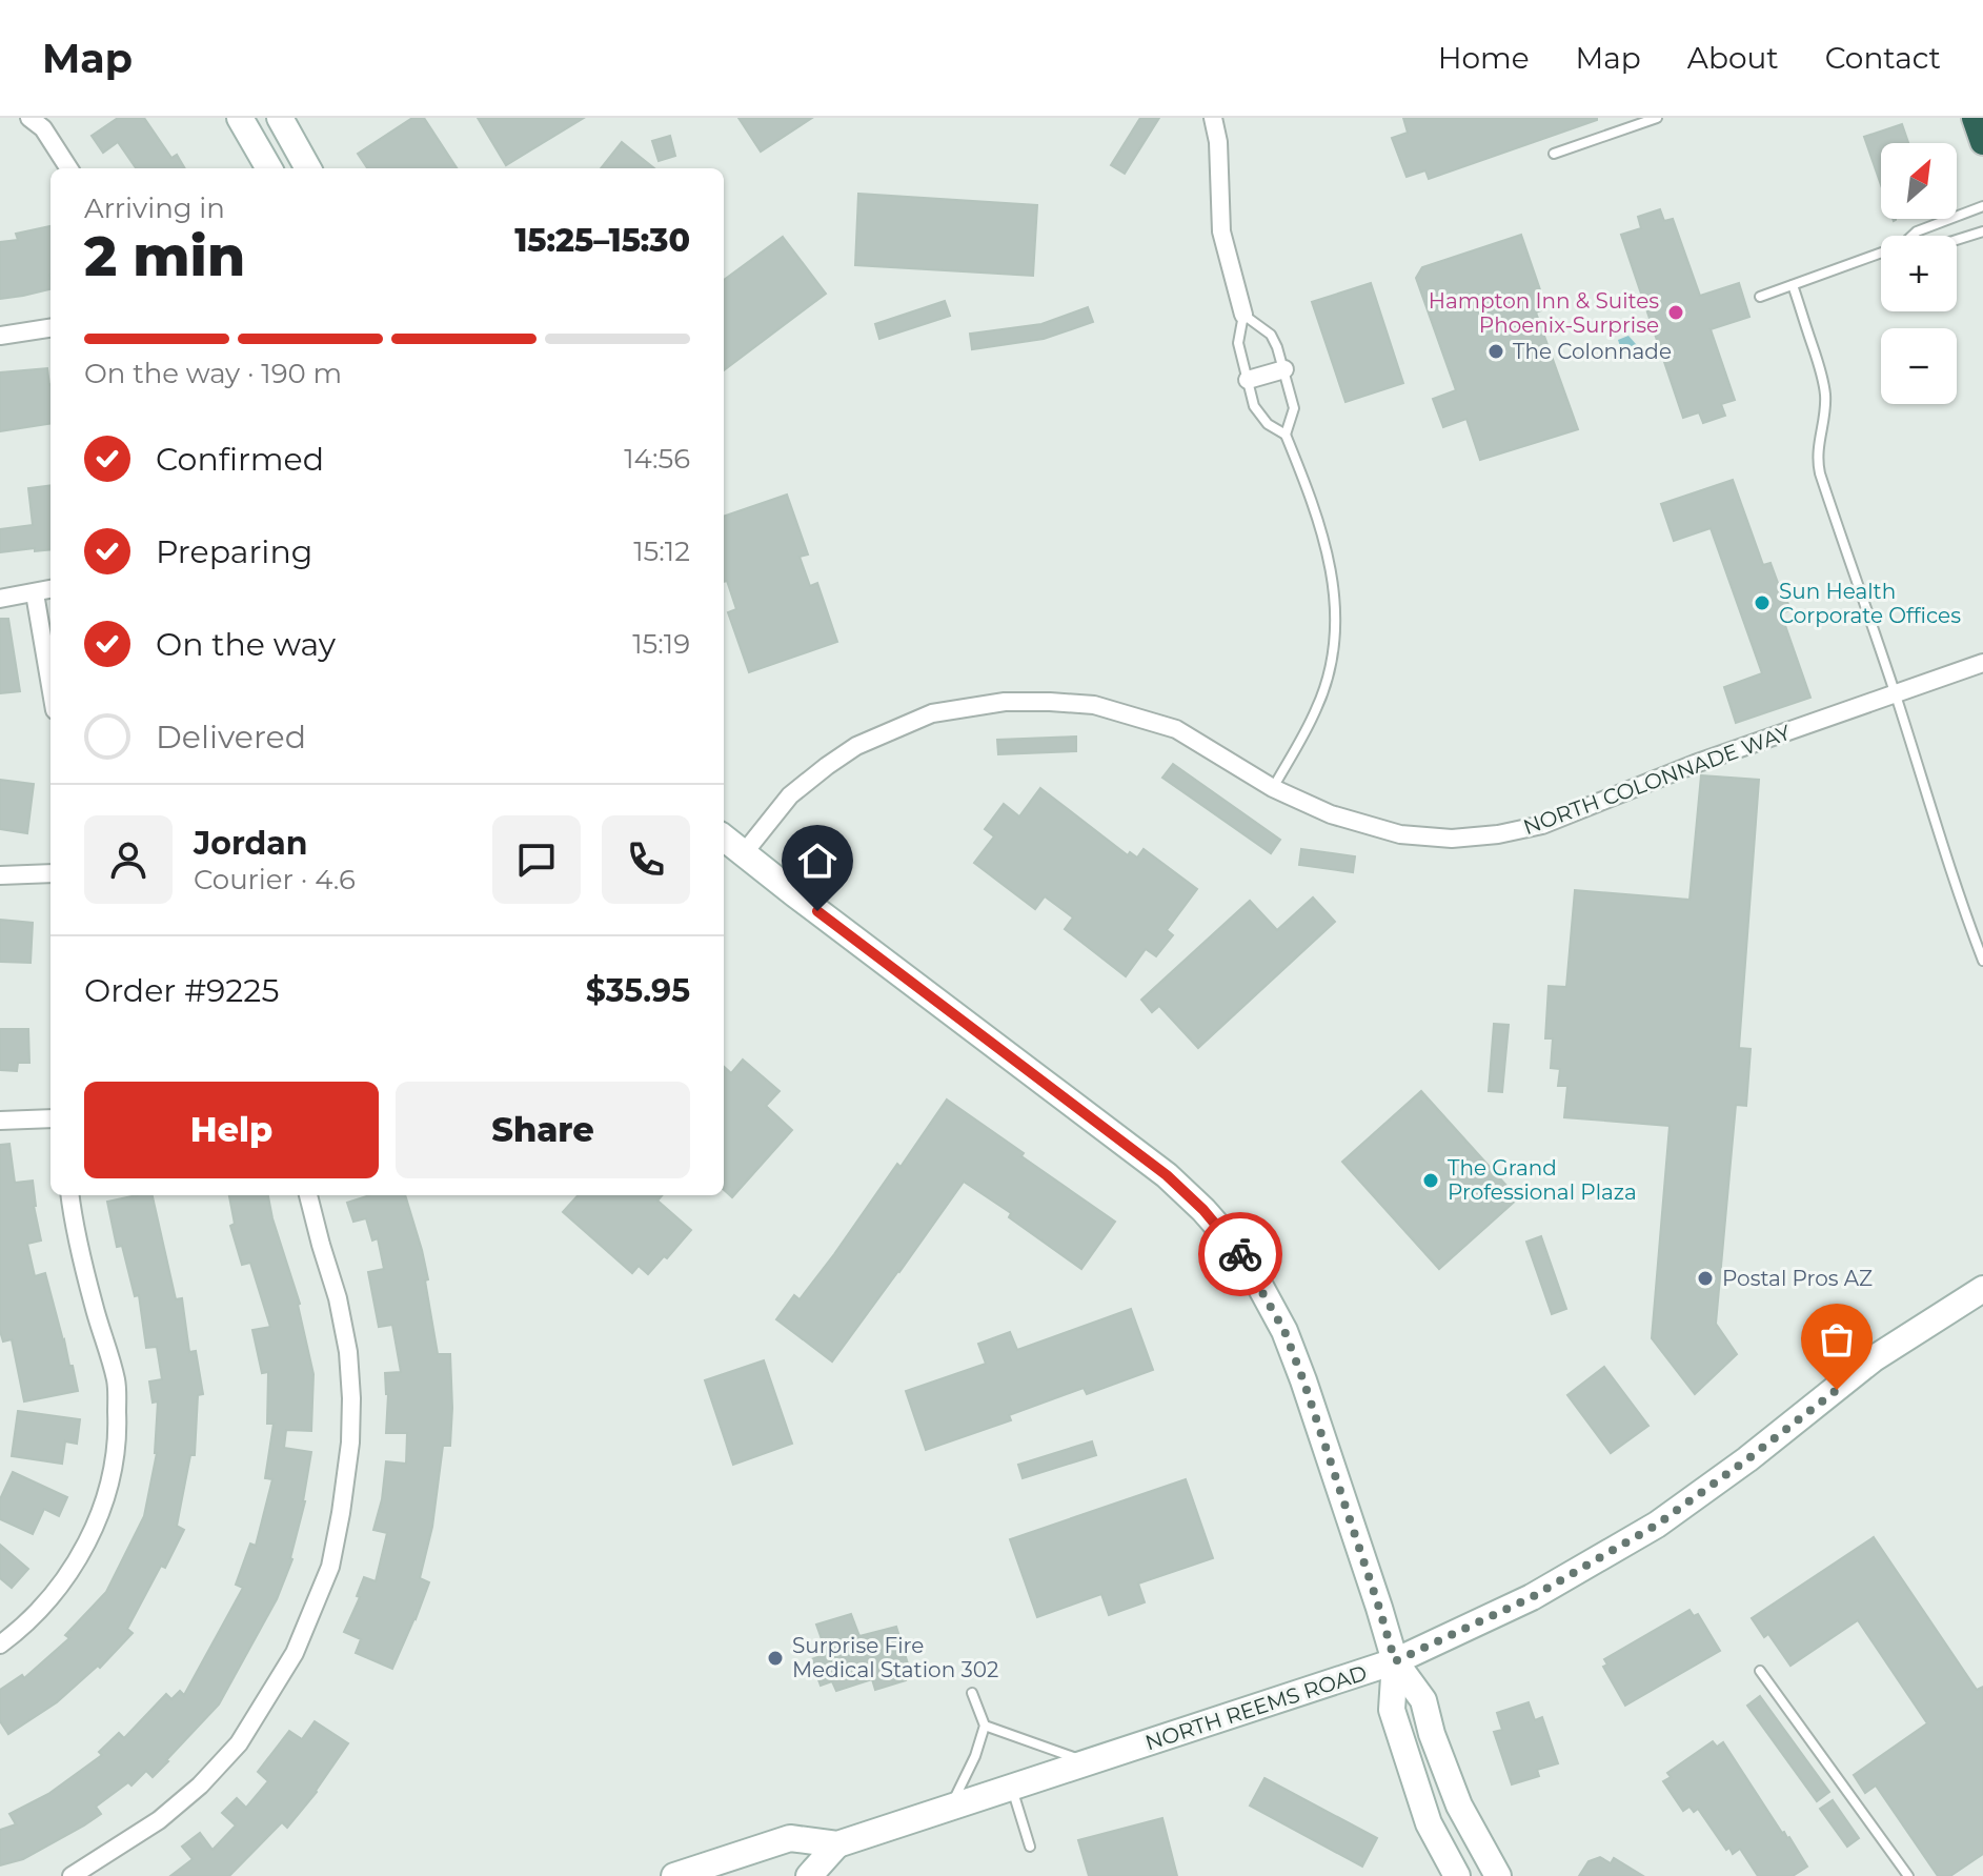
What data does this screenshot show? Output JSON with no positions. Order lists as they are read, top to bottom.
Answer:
{
  "streets": {
    "street": ["NORTH COLONNADE WAY", "NORTH REEMS ROAD"]
  },
  "places": [
    "Hampton Inn & Suites Phoenix-Surprise",
    "The Colonnade",
    "Sun Health Corporate Offices",
    "The Grand Professional Plaza",
    "Postal Pros AZ",
    "Surprise Fire Medical Station 302"
  ],
  "north": "top right",
  "page": {
    "header": "Map",
    "nav": [
      "Home",
      "Map",
      "About",
      "Contact"
    ],
    "map_buttons": ["+", "−"],
    "heading": ["2 min", "Arriving in", "15:25–15:30"],
    "panel": [
      "Jordan",
      "Courier · 4.6",
      "Order #9225",
      "$35.95"
    ],
    "bar": "On the way · 190 m",
    "list": [
      ["Confirmed", "14:56"],
      ["Preparing", "15:12"],
      ["On the way", "15:19"],
      "Delivered"
    ],
    "buttons": ["Help", "Share"]
  }
}
